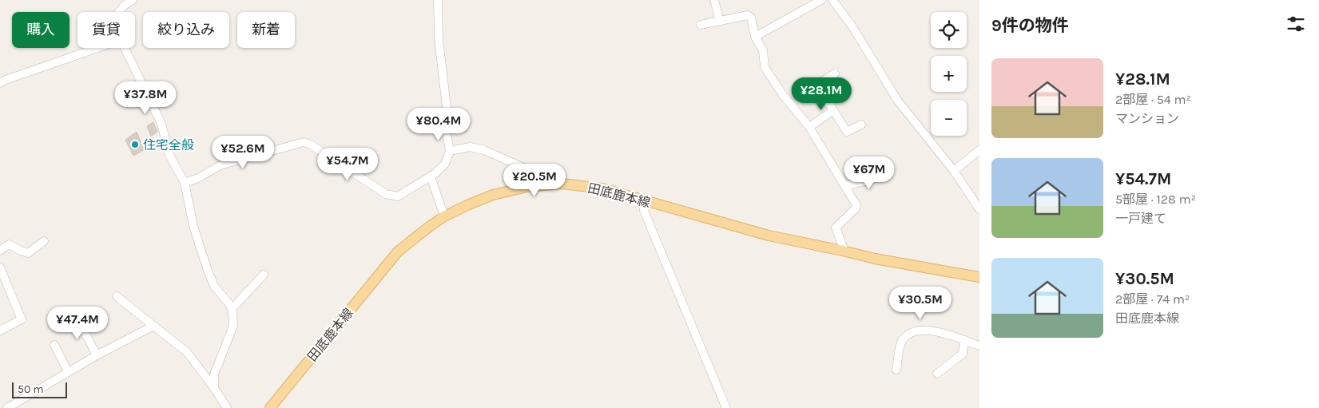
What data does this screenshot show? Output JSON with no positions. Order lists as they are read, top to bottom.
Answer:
{
  "streets": {
    "main road": ["田底鹿本線"]
  },
  "places": ["住宅全般"],
  "scale_bar": "50 m",
  "page": {
    "heading": "9件の物件",
    "map_buttons": ["+", "−"],
    "chip": [
      "購入",
      "賃貸",
      "絞り込み",
      "新着"
    ],
    "list": [
      {
        "name": "¥28.1M",
        "note": "2部屋 · 54 m² · マンション"
      },
      {
        "name": "¥54.7M",
        "note": "5部屋 · 128 m² · 一戸建て"
      },
      {
        "name": "¥30.5M",
        "note": "2部屋 · 74 m² · 田底鹿本線"
      }
    ],
    "price": [
      "¥28.1M",
      "¥37.8M",
      "¥80.4M",
      "¥52.6M",
      "¥54.7M",
      "¥67M",
      "¥20.5M",
      "¥30.5M",
      "¥47.4M"
    ],
    "scale": "50 m"
  }
}
